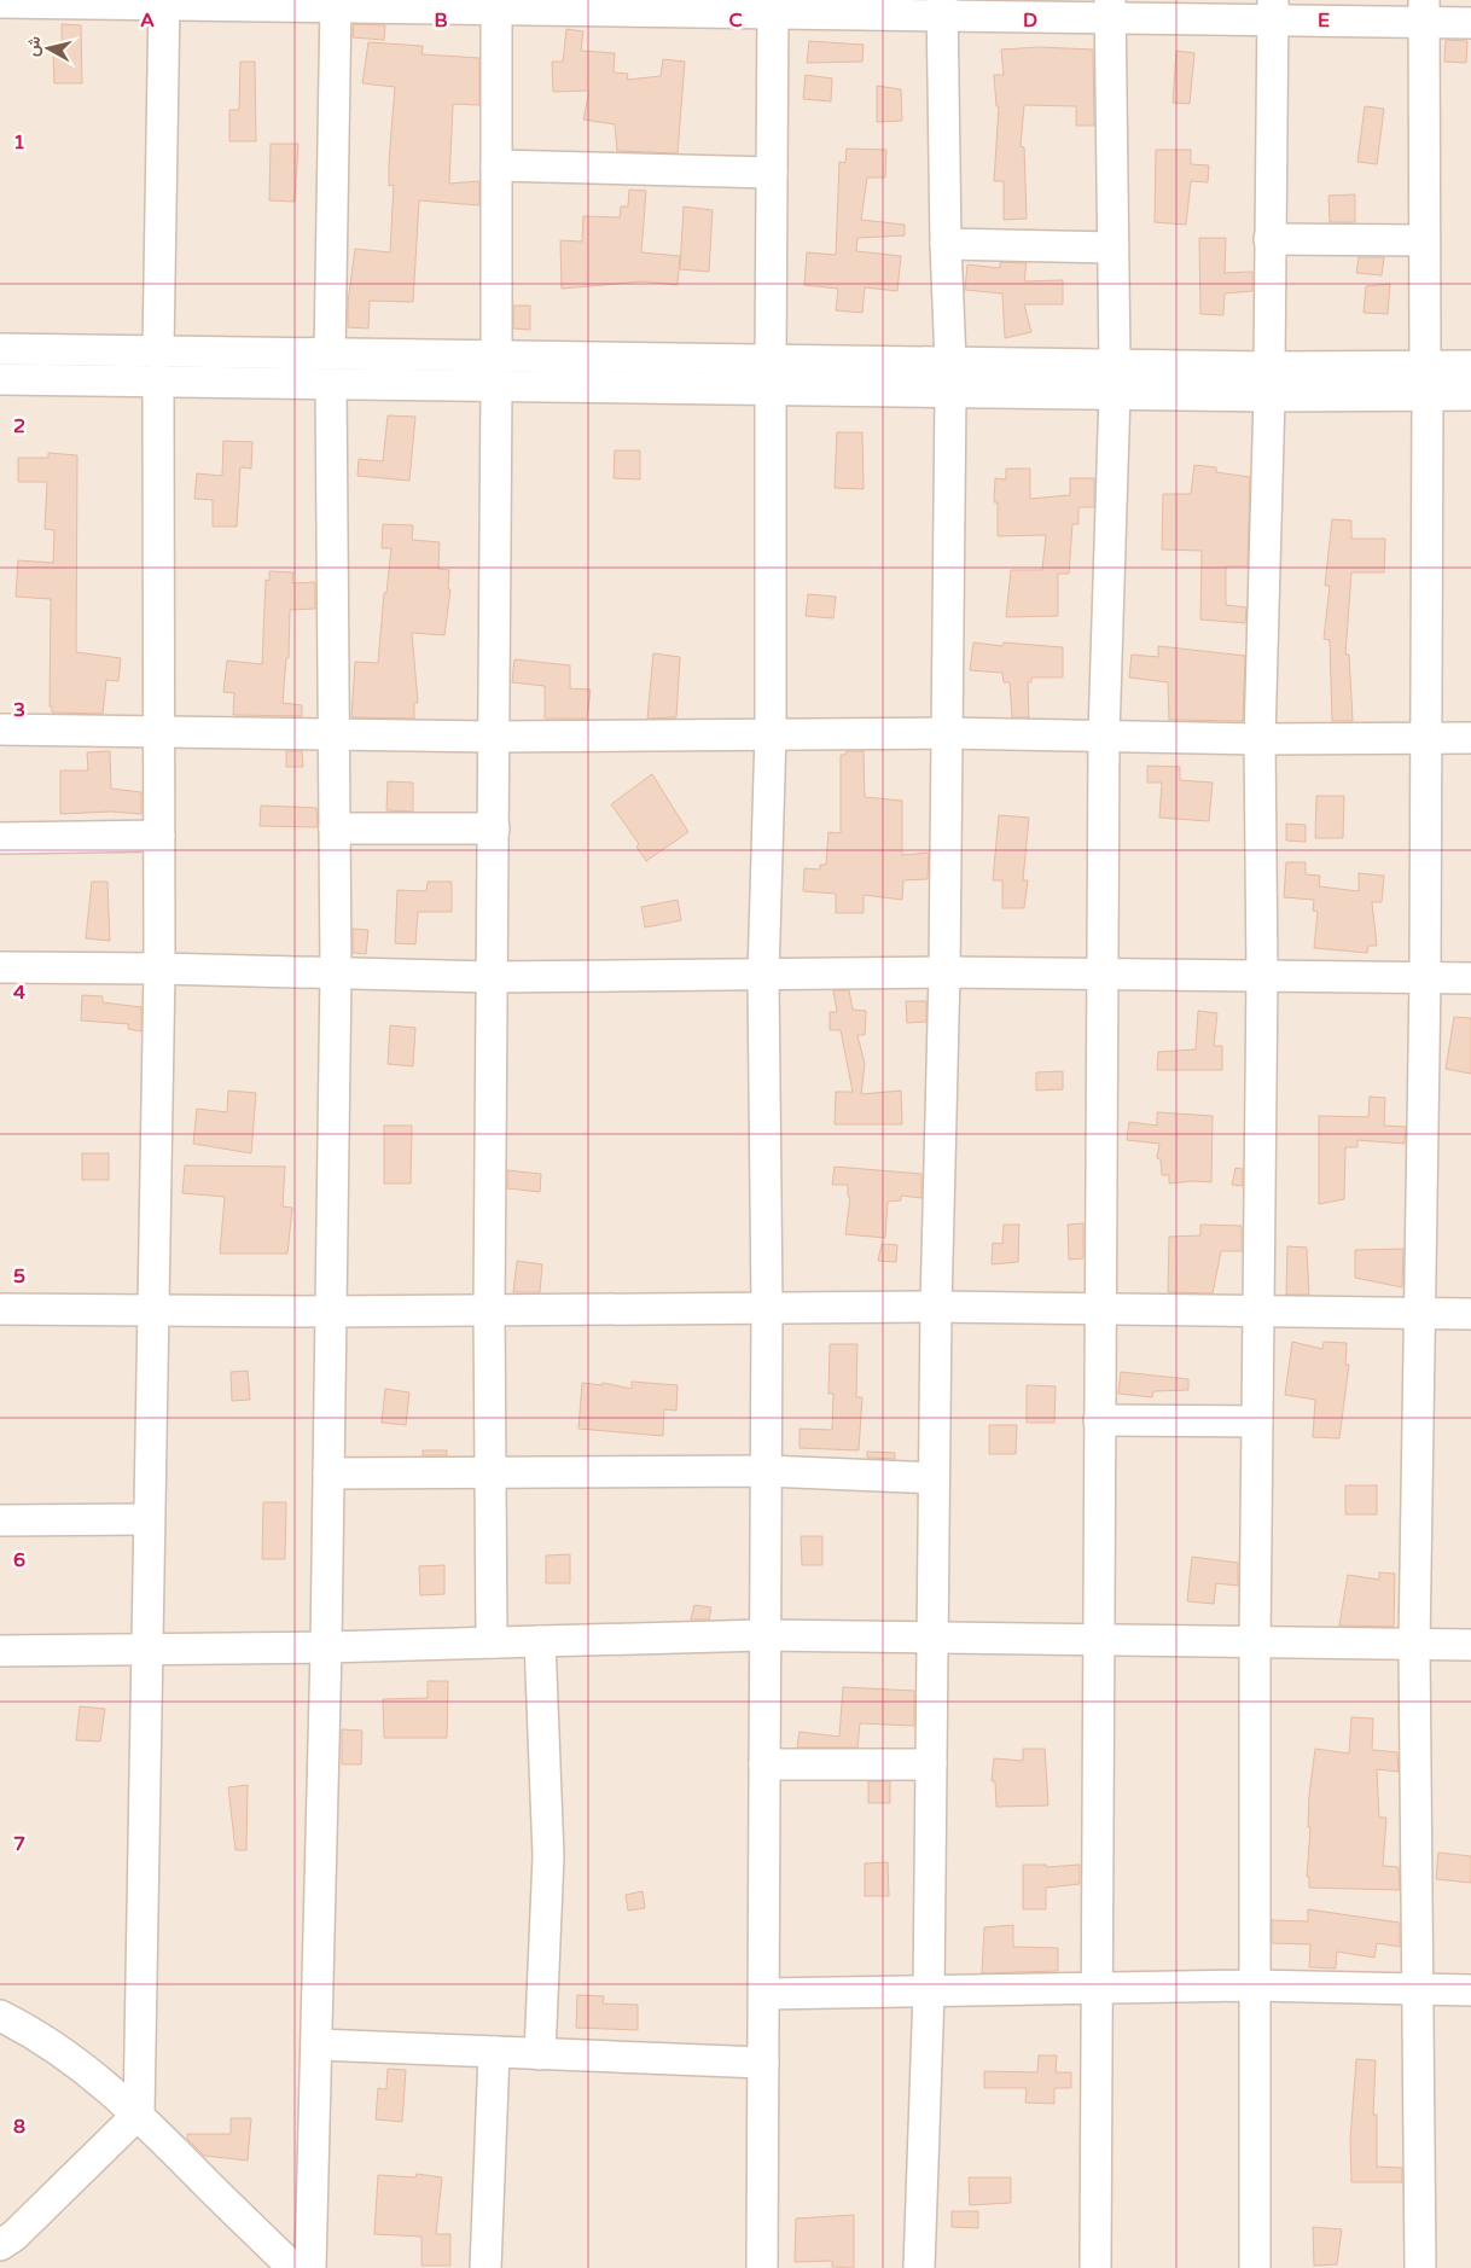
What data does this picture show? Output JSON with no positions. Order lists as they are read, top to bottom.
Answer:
{
  "north": "left",
  "grid": {
    "columns": [
      "A",
      "B",
      "C",
      "D",
      "E"
    ],
    "rows": [
      "1",
      "2",
      "3",
      "4",
      "5",
      "6",
      "7",
      "8"
    ]
  }
}
